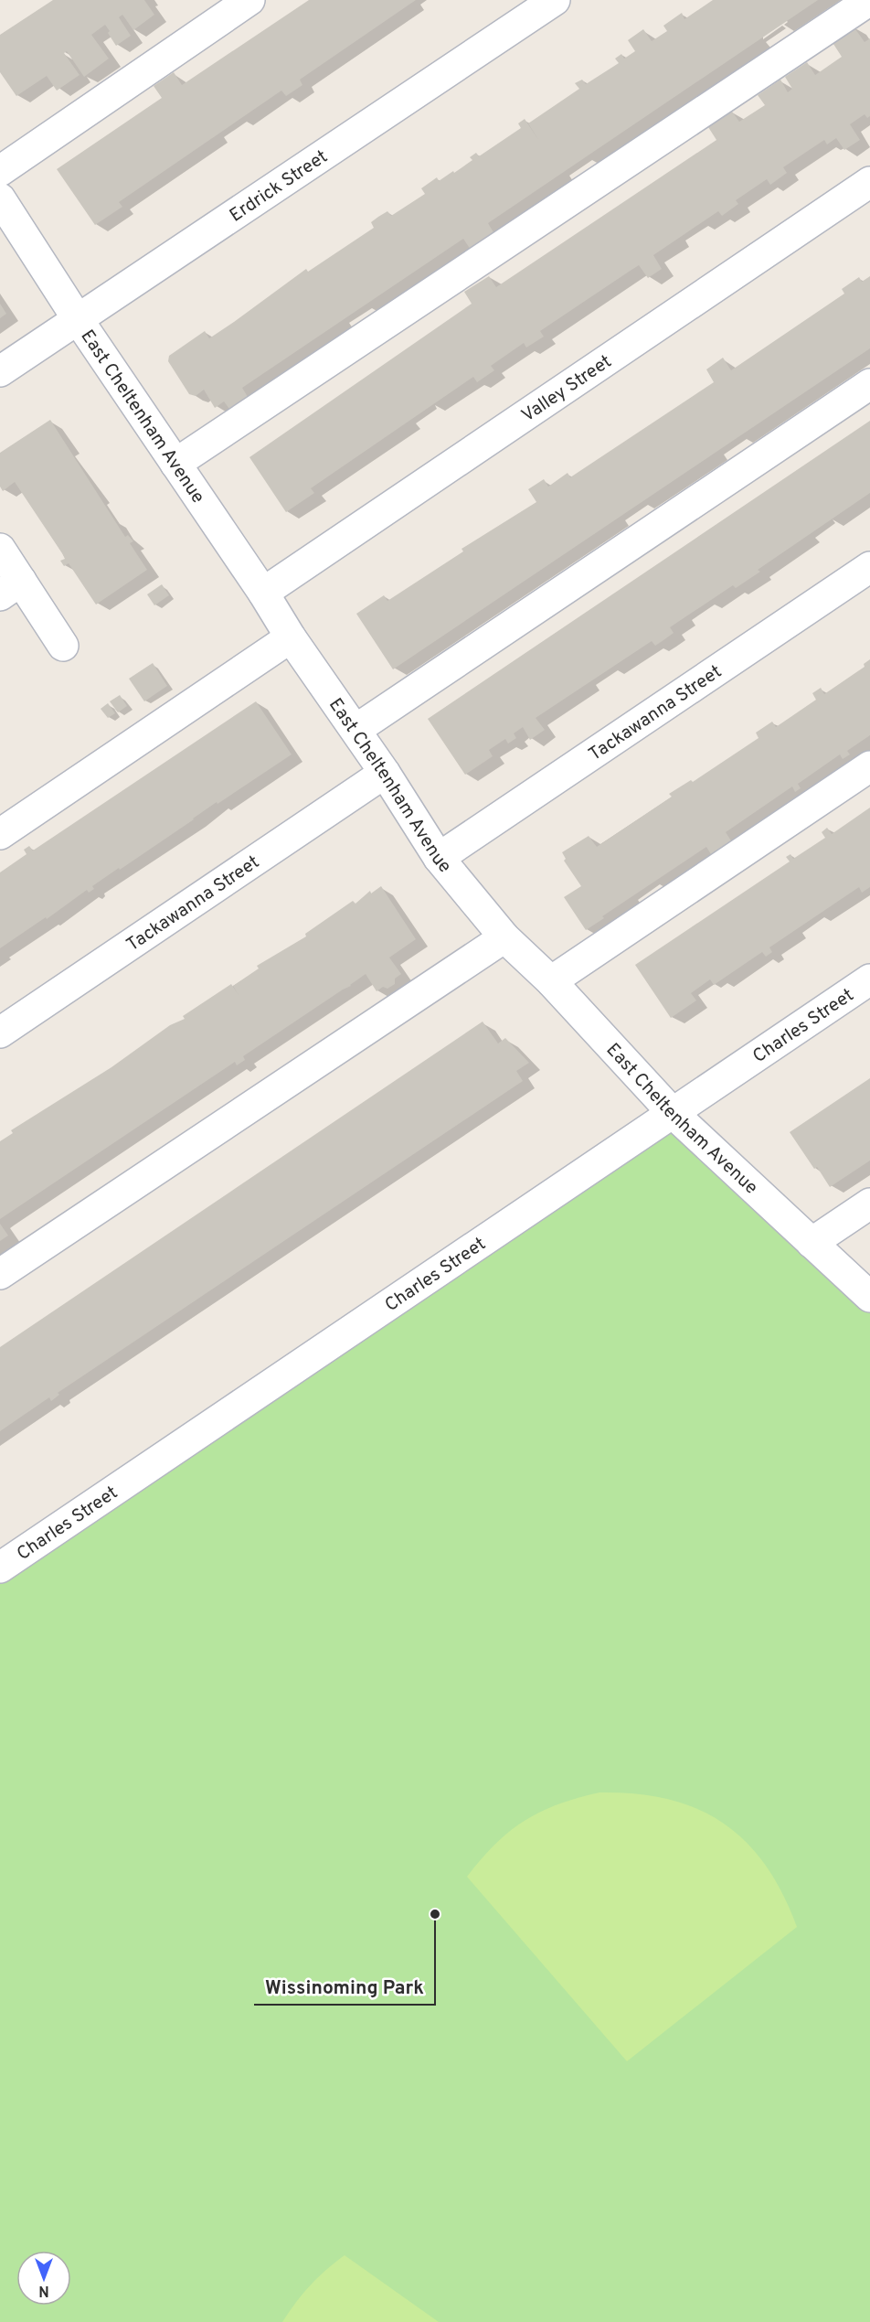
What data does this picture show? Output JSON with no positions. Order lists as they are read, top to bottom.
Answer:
{
  "streets": {
    "street": [
      "Erdrick Street",
      "Valley Street",
      "East Cheltenham Avenue",
      "Tackawanna Street",
      "Charles Street"
    ]
  },
  "crossings": [
    ["Erdrick Street", "East Cheltenham Avenue"],
    ["Valley Street", "East Cheltenham Avenue"],
    ["East Cheltenham Avenue", "Tackawanna Street"],
    ["East Cheltenham Avenue", "Charles Street"]
  ],
  "places": ["Wissinoming Park"],
  "north": "bottom"
}
